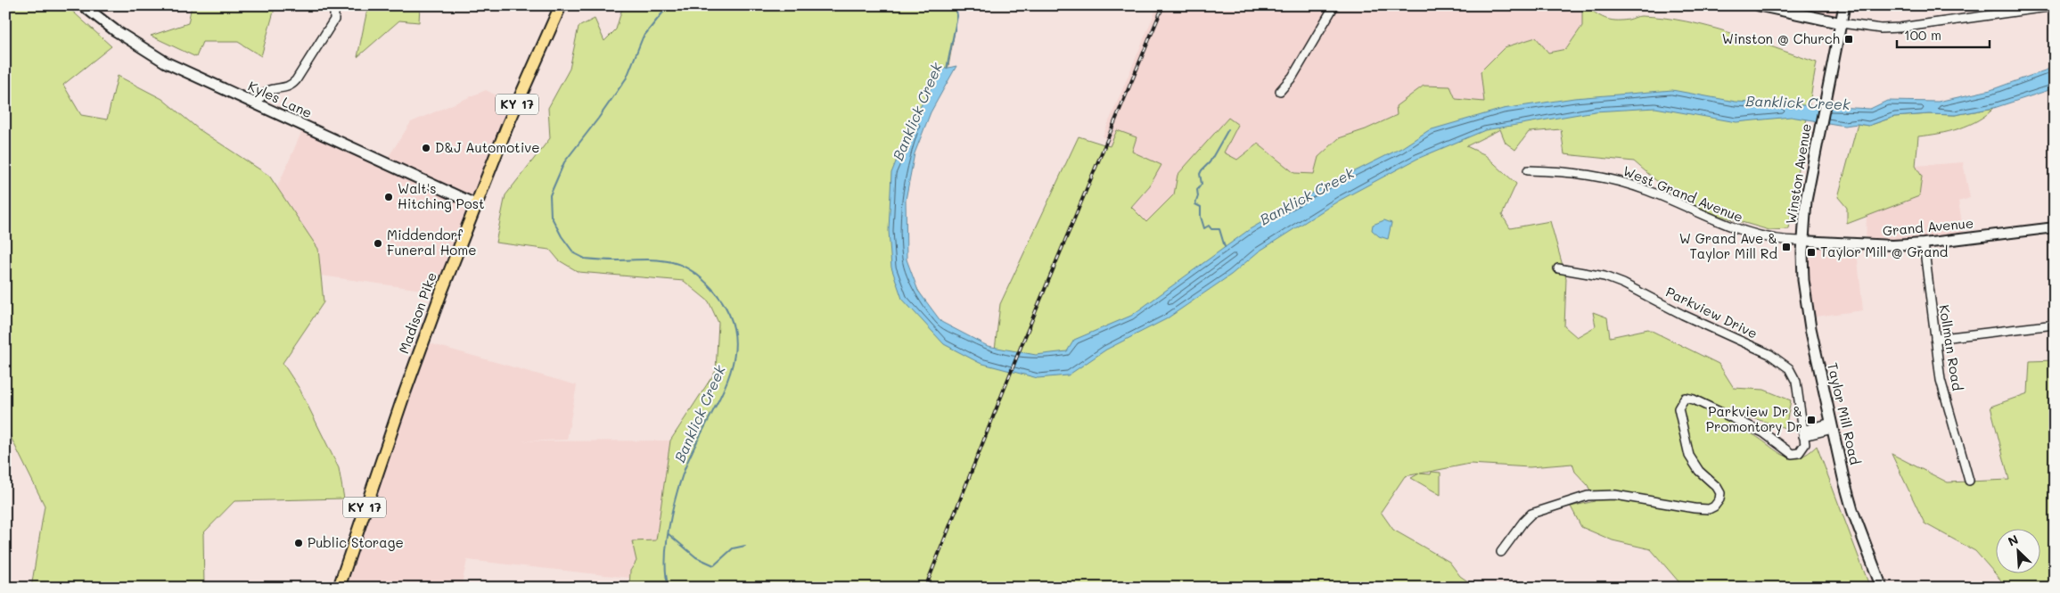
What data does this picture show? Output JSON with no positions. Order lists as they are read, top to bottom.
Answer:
{
  "streets": {
    "main road": [
      "Kyles Lane",
      "KY 17",
      "Winston Avenue",
      "Madison Pike",
      "Taylor Mill Road"
    ],
    "street": [
      "West Grand Avenue",
      "Grand Avenue",
      "Parkview Drive",
      "Kollman Road"
    ]
  },
  "crossings": [
    ["Kyles Lane", "Madison Pike"],
    ["Winston Avenue", "West Grand Avenue"],
    ["Winston Avenue", "Grand Avenue"],
    ["Winston Avenue", "Taylor Mill Road"],
    ["West Grand Avenue", "Grand Avenue"],
    ["West Grand Avenue", "Taylor Mill Road"],
    ["Grand Avenue", "Kollman Road"],
    ["Grand Avenue", "Taylor Mill Road"]
  ],
  "water": ["Banklick Creek"],
  "places": {
    "transit": [
      "Winston @ Church",
      "W Grand Ave & Taylor Mill Rd",
      "Taylor Mill @ Grand",
      "Parkview Dr & Promontory Dr"
    ],
    "other": [
      "D&J Automotive",
      "Walt's Hitching Post",
      "Middendorf Funeral Home",
      "Public Storage"
    ]
  },
  "scale_bar": "100 m",
  "north": "top left"
}
